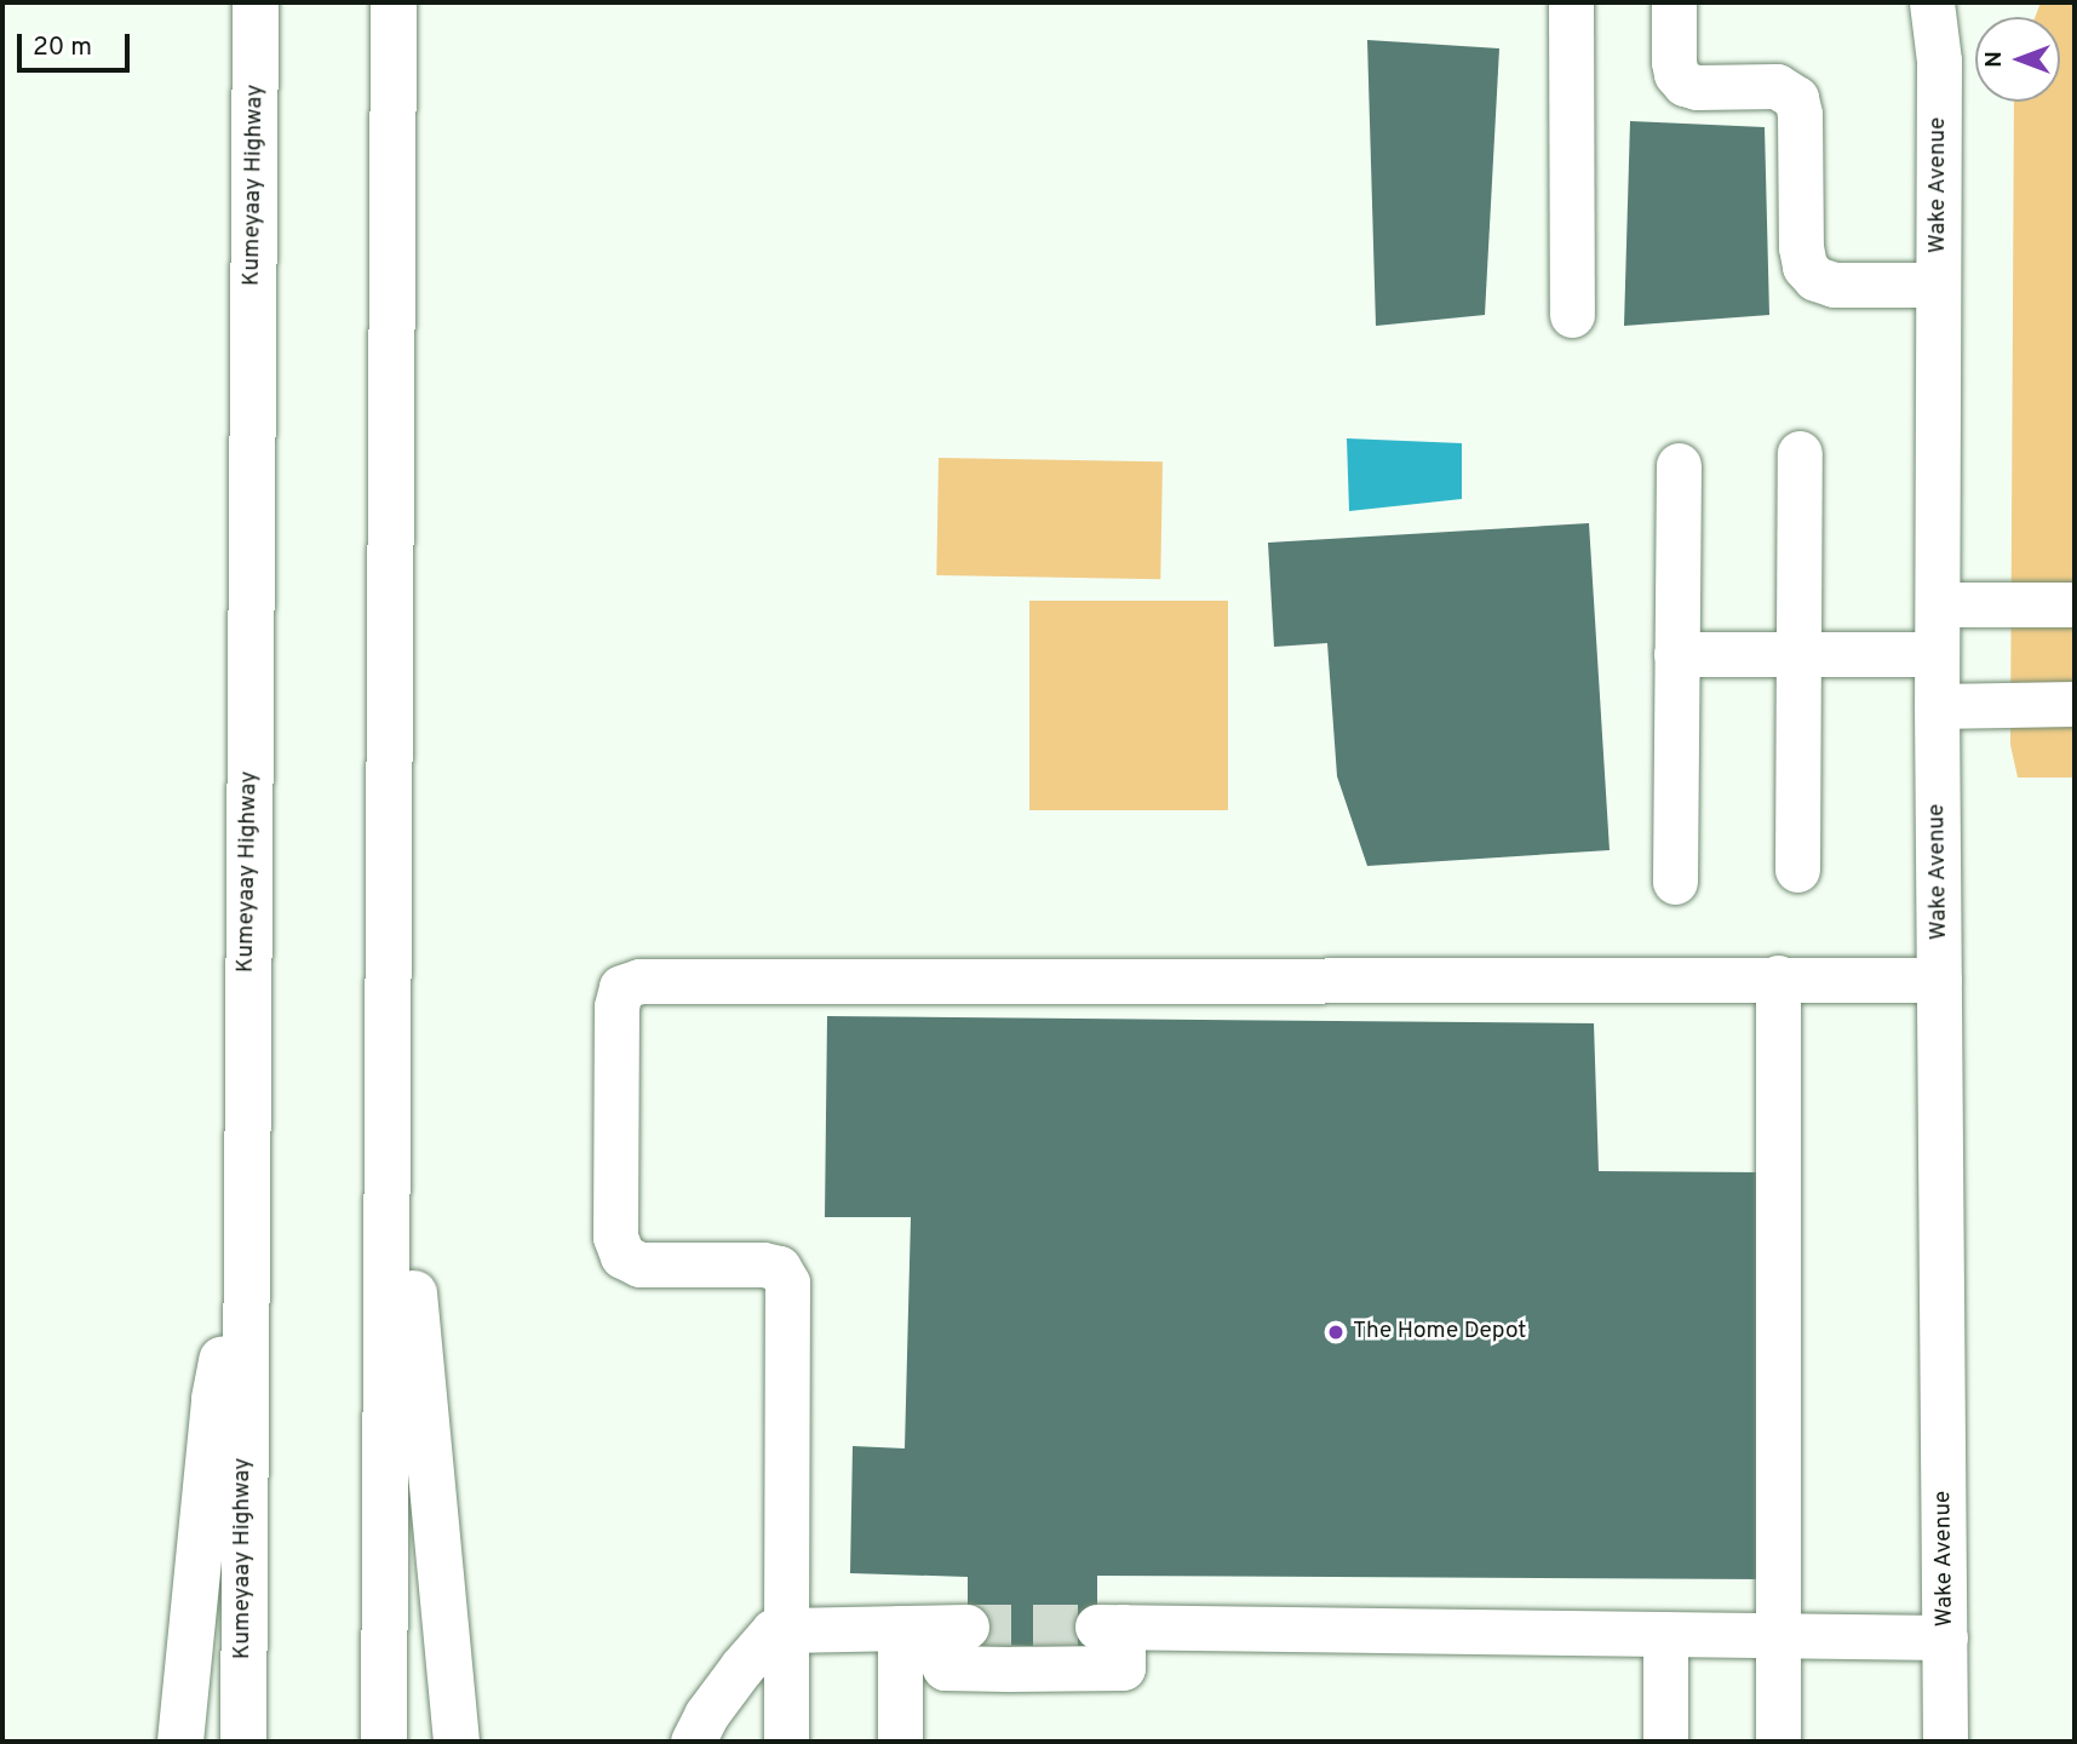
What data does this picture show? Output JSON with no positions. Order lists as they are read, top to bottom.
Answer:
{
  "streets": {
    "highway": ["Kumeyaay Highway"],
    "street": ["Wake Avenue"]
  },
  "places": ["The Home Depot"],
  "scale_bar": "20 m",
  "north": "left"
}
